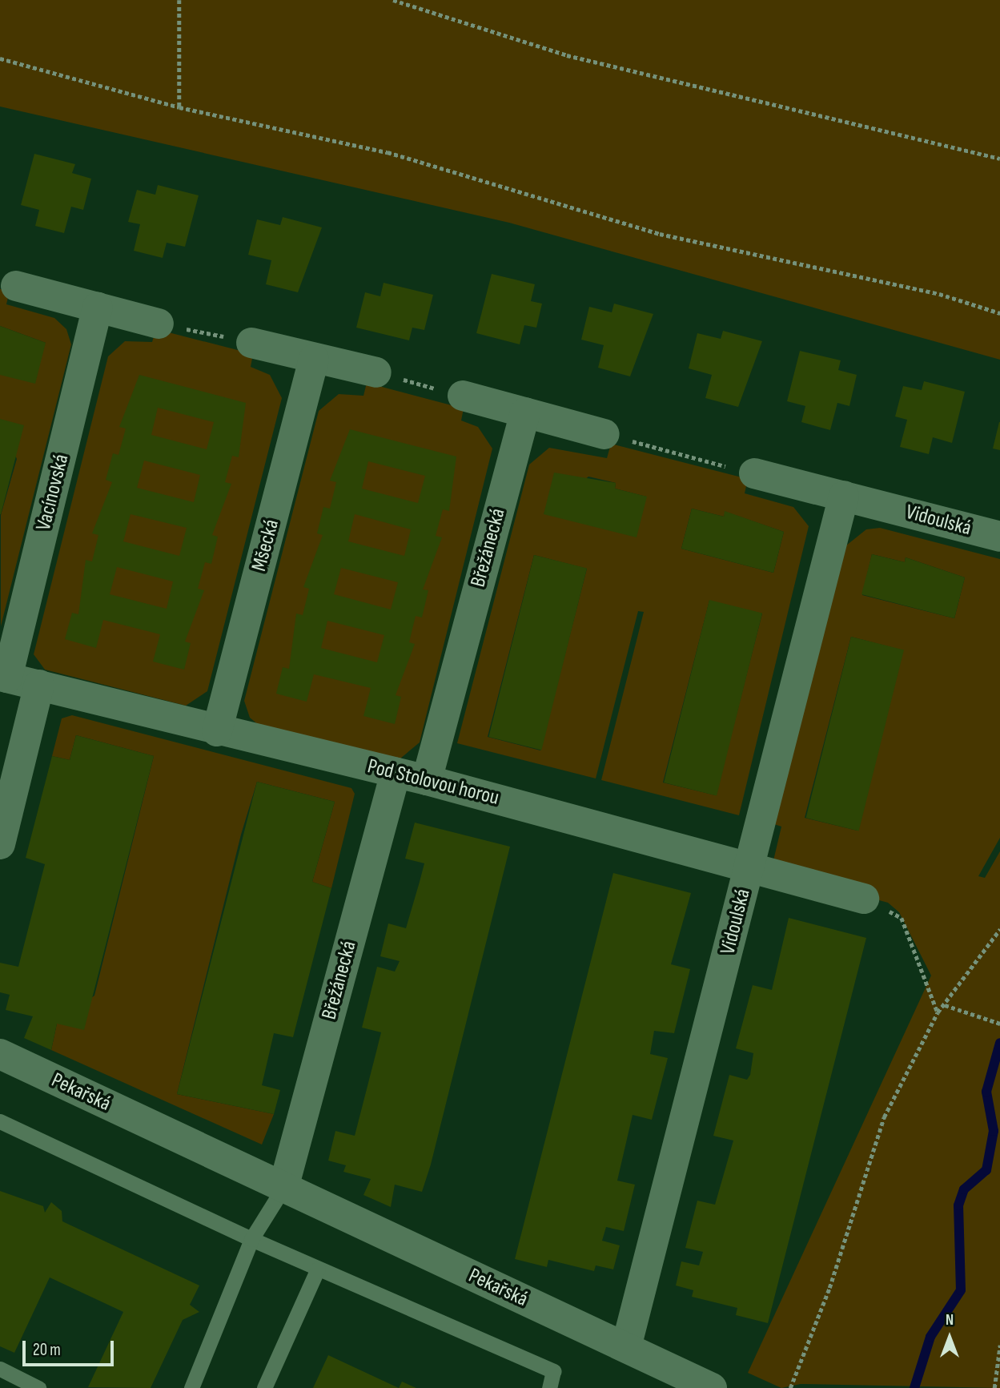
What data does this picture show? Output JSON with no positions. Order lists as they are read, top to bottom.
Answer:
{
  "streets": {
    "street": [
      "Vacínovská",
      "Vidoulská",
      "Mšecká",
      "Břežánecká",
      "Pod Stolovou horou",
      "Pekařská"
    ]
  },
  "crossings": [
    ["Vacínovská", "Pod Stolovou horou"],
    ["Vidoulská", "Pod Stolovou horou"],
    ["Vidoulská", "Pekařská"],
    ["Mšecká", "Pod Stolovou horou"],
    ["Břežánecká", "Pod Stolovou horou"],
    ["Břežánecká", "Pekařská"]
  ],
  "scale_bar": "20 m",
  "north": "top"
}
